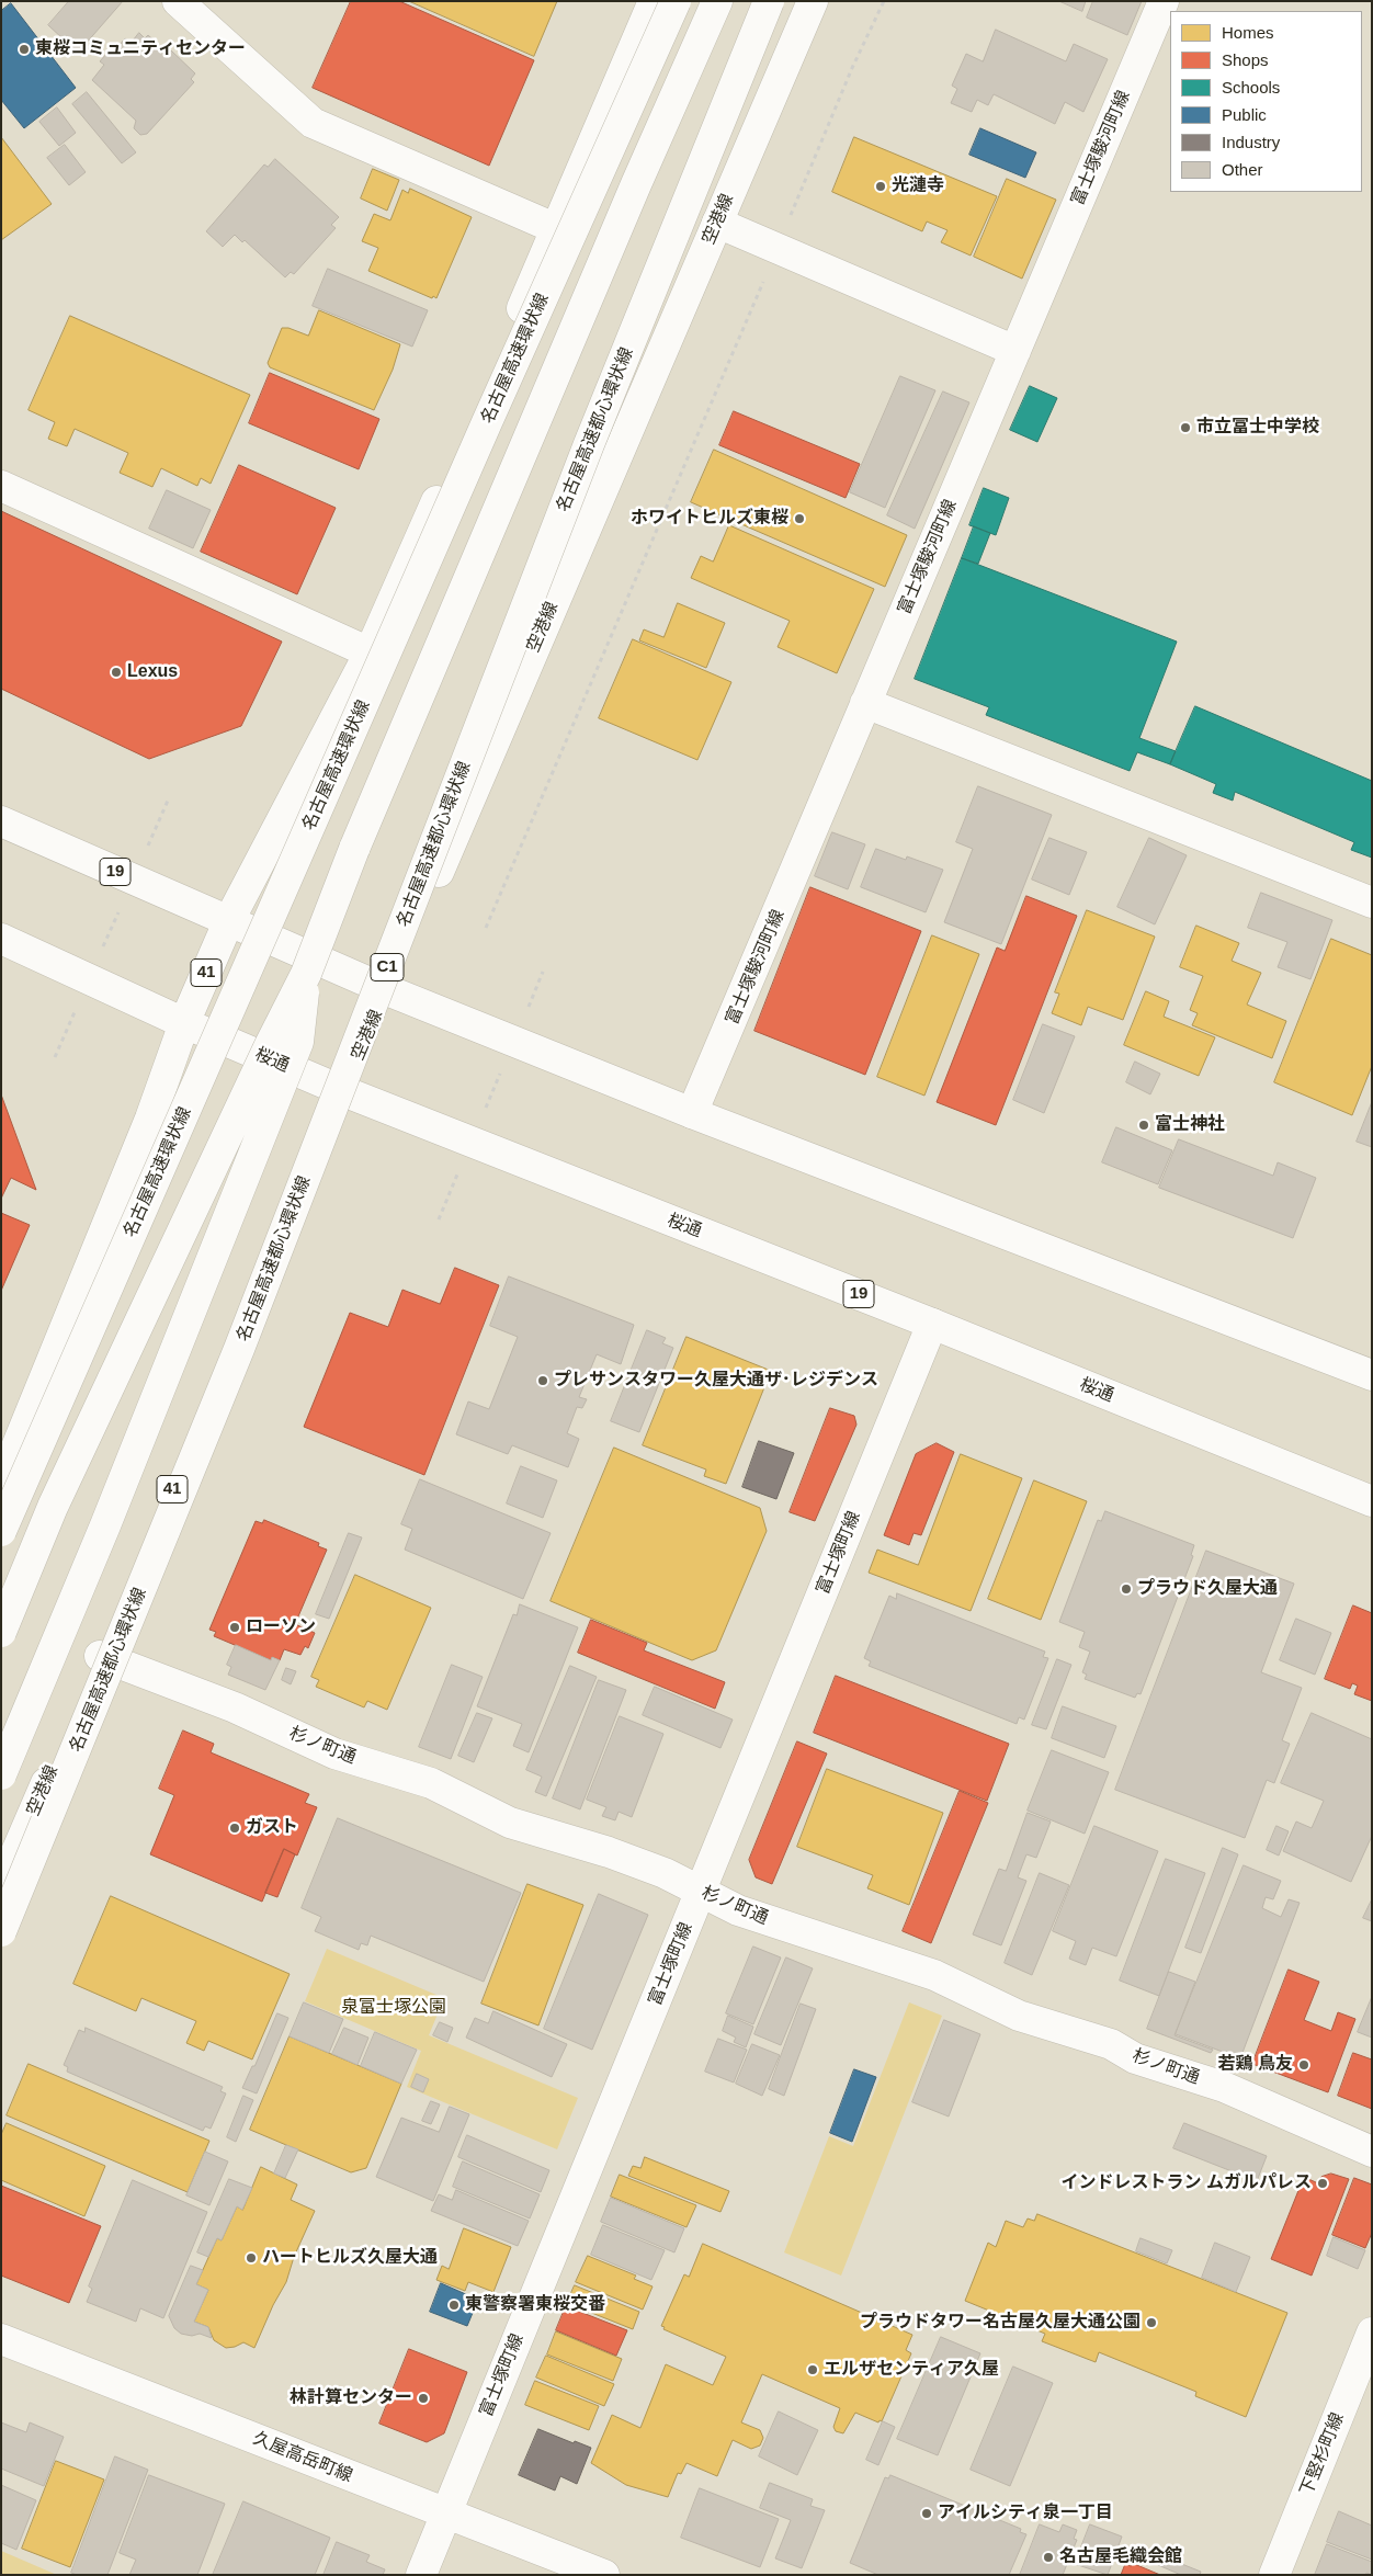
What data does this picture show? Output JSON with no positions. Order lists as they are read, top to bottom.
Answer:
{
  "streets": {
    "main road": [
      "富士塚駿河町線",
      "空港線",
      "名古屋高速環状線",
      "名古屋高速都心環状線",
      "19",
      "C1",
      "41",
      "桜通",
      "富士塚町線",
      "杉ノ町通",
      "下竪杉町線",
      "久屋高岳町線"
    ]
  },
  "crossings": [
    ["富士塚駿河町線", "19"],
    ["空港線", "19"],
    ["空港線", "桜通"],
    ["空港線", "杉ノ町通"],
    ["19", "41"],
    ["41", "桜通"],
    ["桜通", "富士塚町線"],
    ["富士塚町線", "杉ノ町通"],
    ["富士塚町線", "久屋高岳町線"]
  ],
  "parks": ["泉富士塚公園"],
  "places": [
    "東桜コミュニティセンター",
    "光漣寺",
    "市立冨士中学校",
    "ホワイトヒルズ東桜",
    "Lexus",
    "富士神社",
    "プレサンスタワー久屋大通ザ･レジデンス",
    "プラウド久屋大通",
    "ローソン",
    "ガスト",
    "若鶏 鳥友",
    "インドレストラン ムガルパレス",
    "ハートヒルズ久屋大通",
    "東警察署東桜交番",
    "プラウドタワー名古屋久屋大通公園",
    "エルザセンティア久屋",
    "林計算センター",
    "アイルシティ泉一丁目",
    "名古屋毛織会館"
  ],
  "legend": [
    "Homes",
    "Shops",
    "Schools",
    "Public",
    "Industry",
    "Other"
  ]
}
